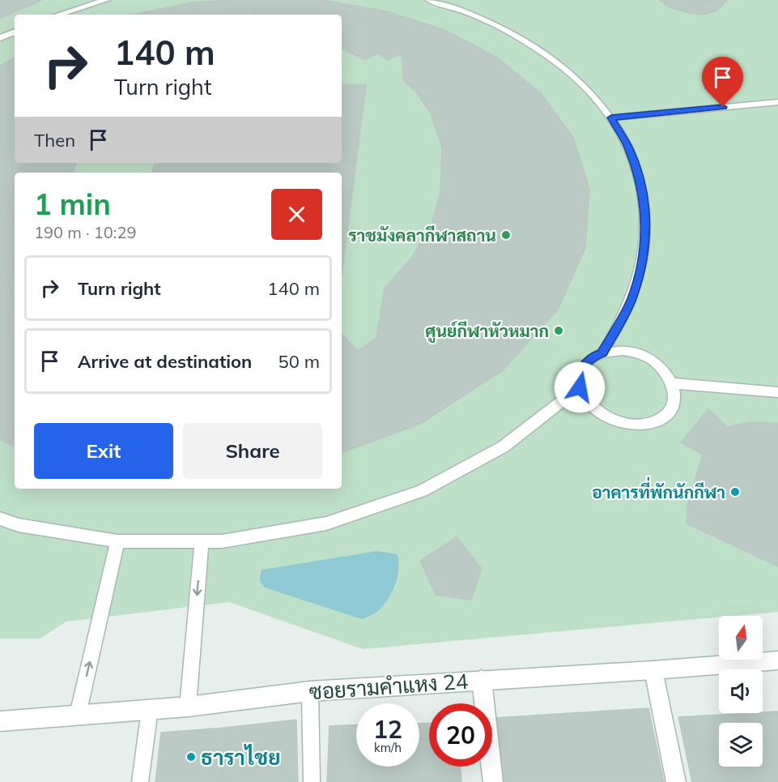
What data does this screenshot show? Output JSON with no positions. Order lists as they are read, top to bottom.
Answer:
{
  "streets": {
    "main road": ["ซอยรามคำแหง 24"]
  },
  "places": [
    "ราชมังคลากีฬาสถาน",
    "ศูนย์กีฬาหัวหมาก",
    "อาคารที่พักนักกีฬา",
    "ธาราไชย"
  ],
  "north": "top",
  "page": {
    "turn": ["140 m", "Turn right"],
    "then": "Then",
    "heading": ["1 min", "190 m · 10:29"],
    "list": [
      {
        "name": "Turn right",
        "value": "140 m"
      },
      {
        "name": "Arrive at destination",
        "value": "50 m"
      }
    ],
    "buttons": ["Exit", "Share"],
    "speed": "12 km/h",
    "limit": "20"
  }
}
